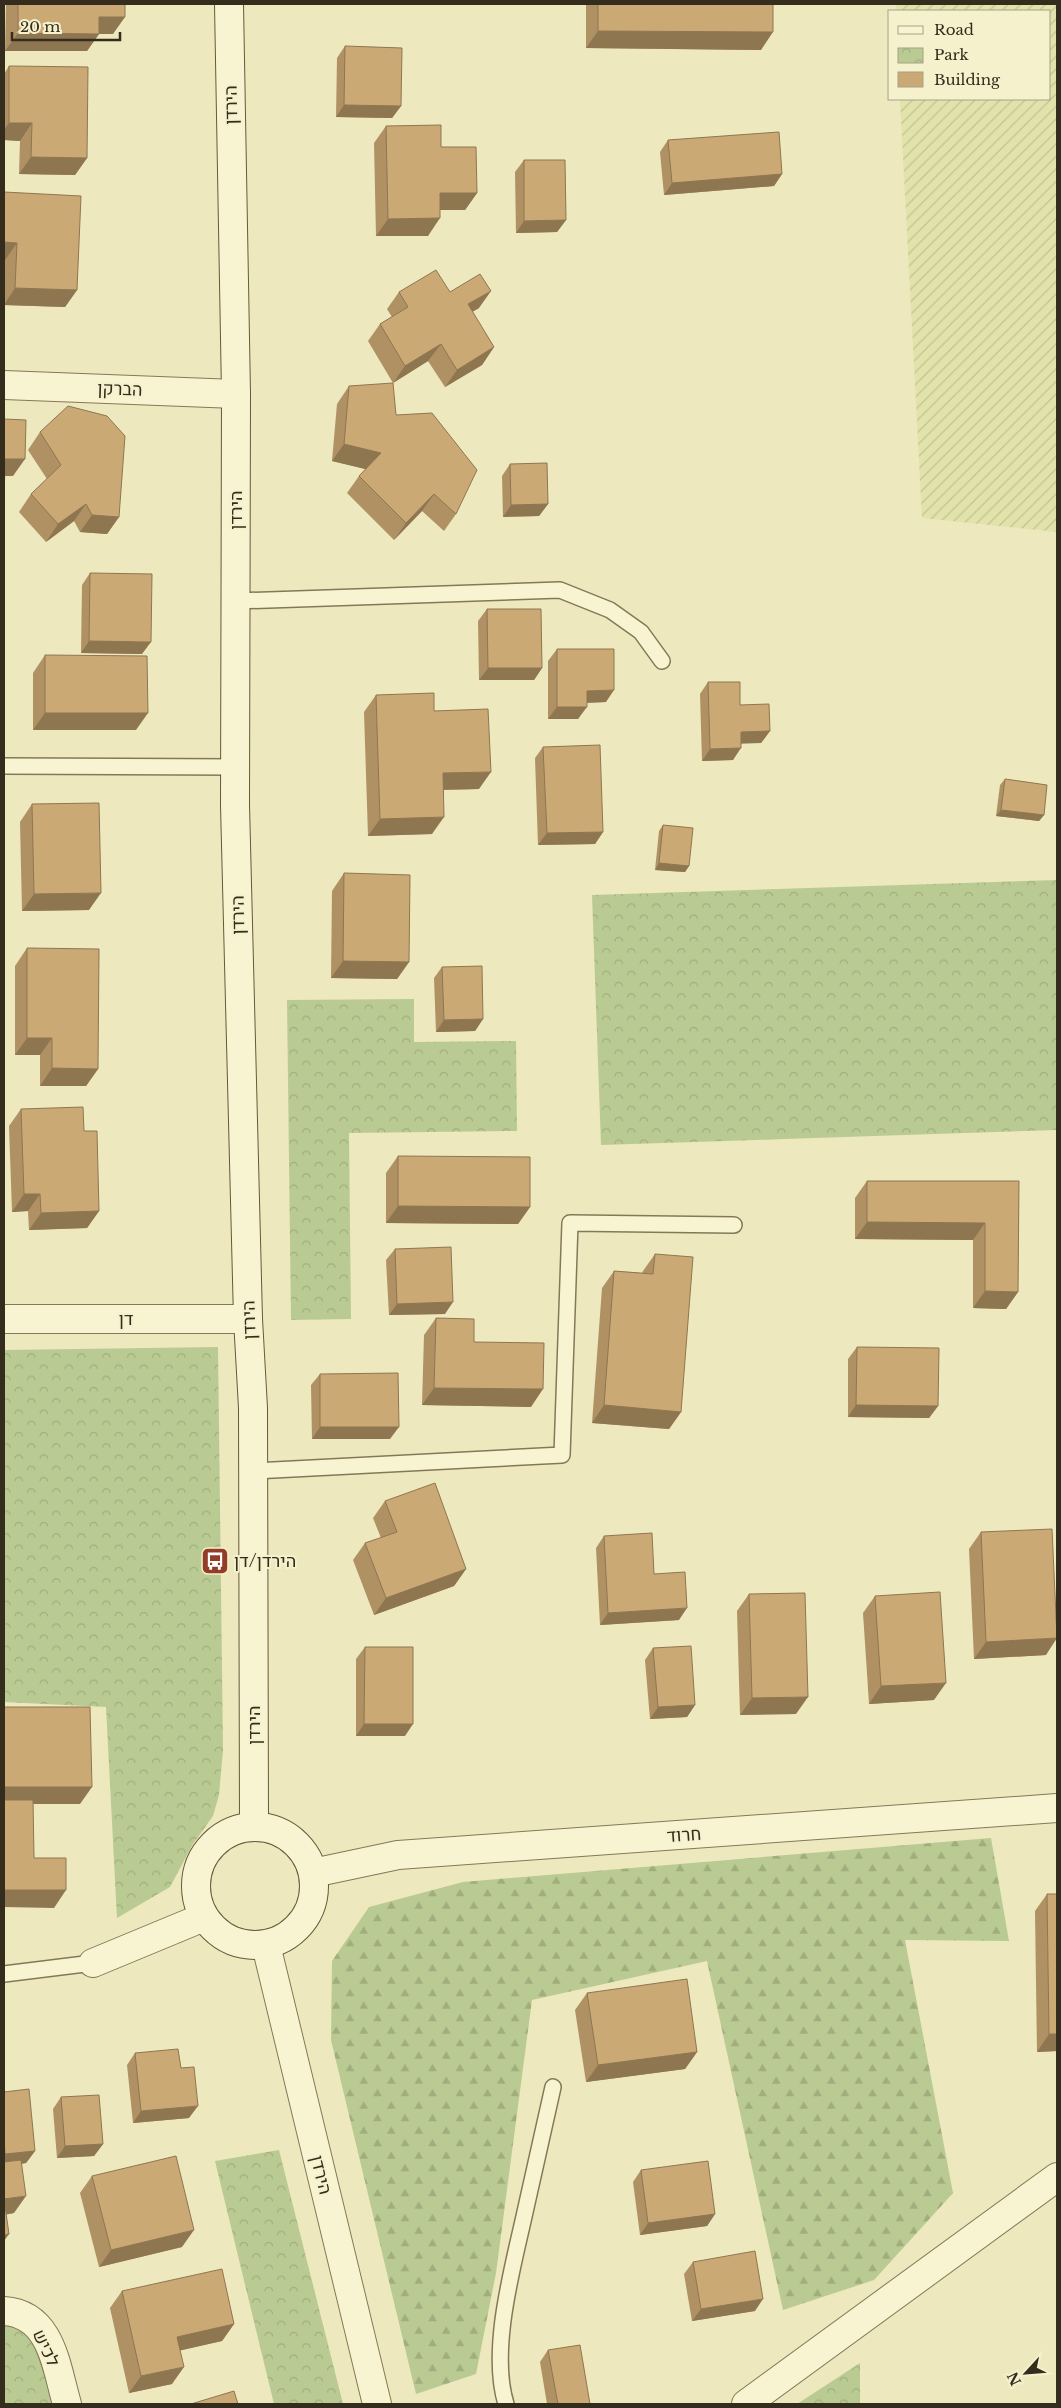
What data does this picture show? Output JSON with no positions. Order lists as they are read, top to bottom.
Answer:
{
  "streets": {
    "street": [
      "הירדן",
      "הברקן",
      "דן",
      "חרוד",
      "לכיש"
    ]
  },
  "crossings": [
    ["הירדן", "הברקן"],
    ["הירדן", "דן"],
    ["הירדן", "חרוד"]
  ],
  "places": {
    "bus stop": ["הירדן/דן"]
  },
  "legend": ["Road", "Park", "Building"],
  "scale_bar": "20 m",
  "north": "bottom left"
}
